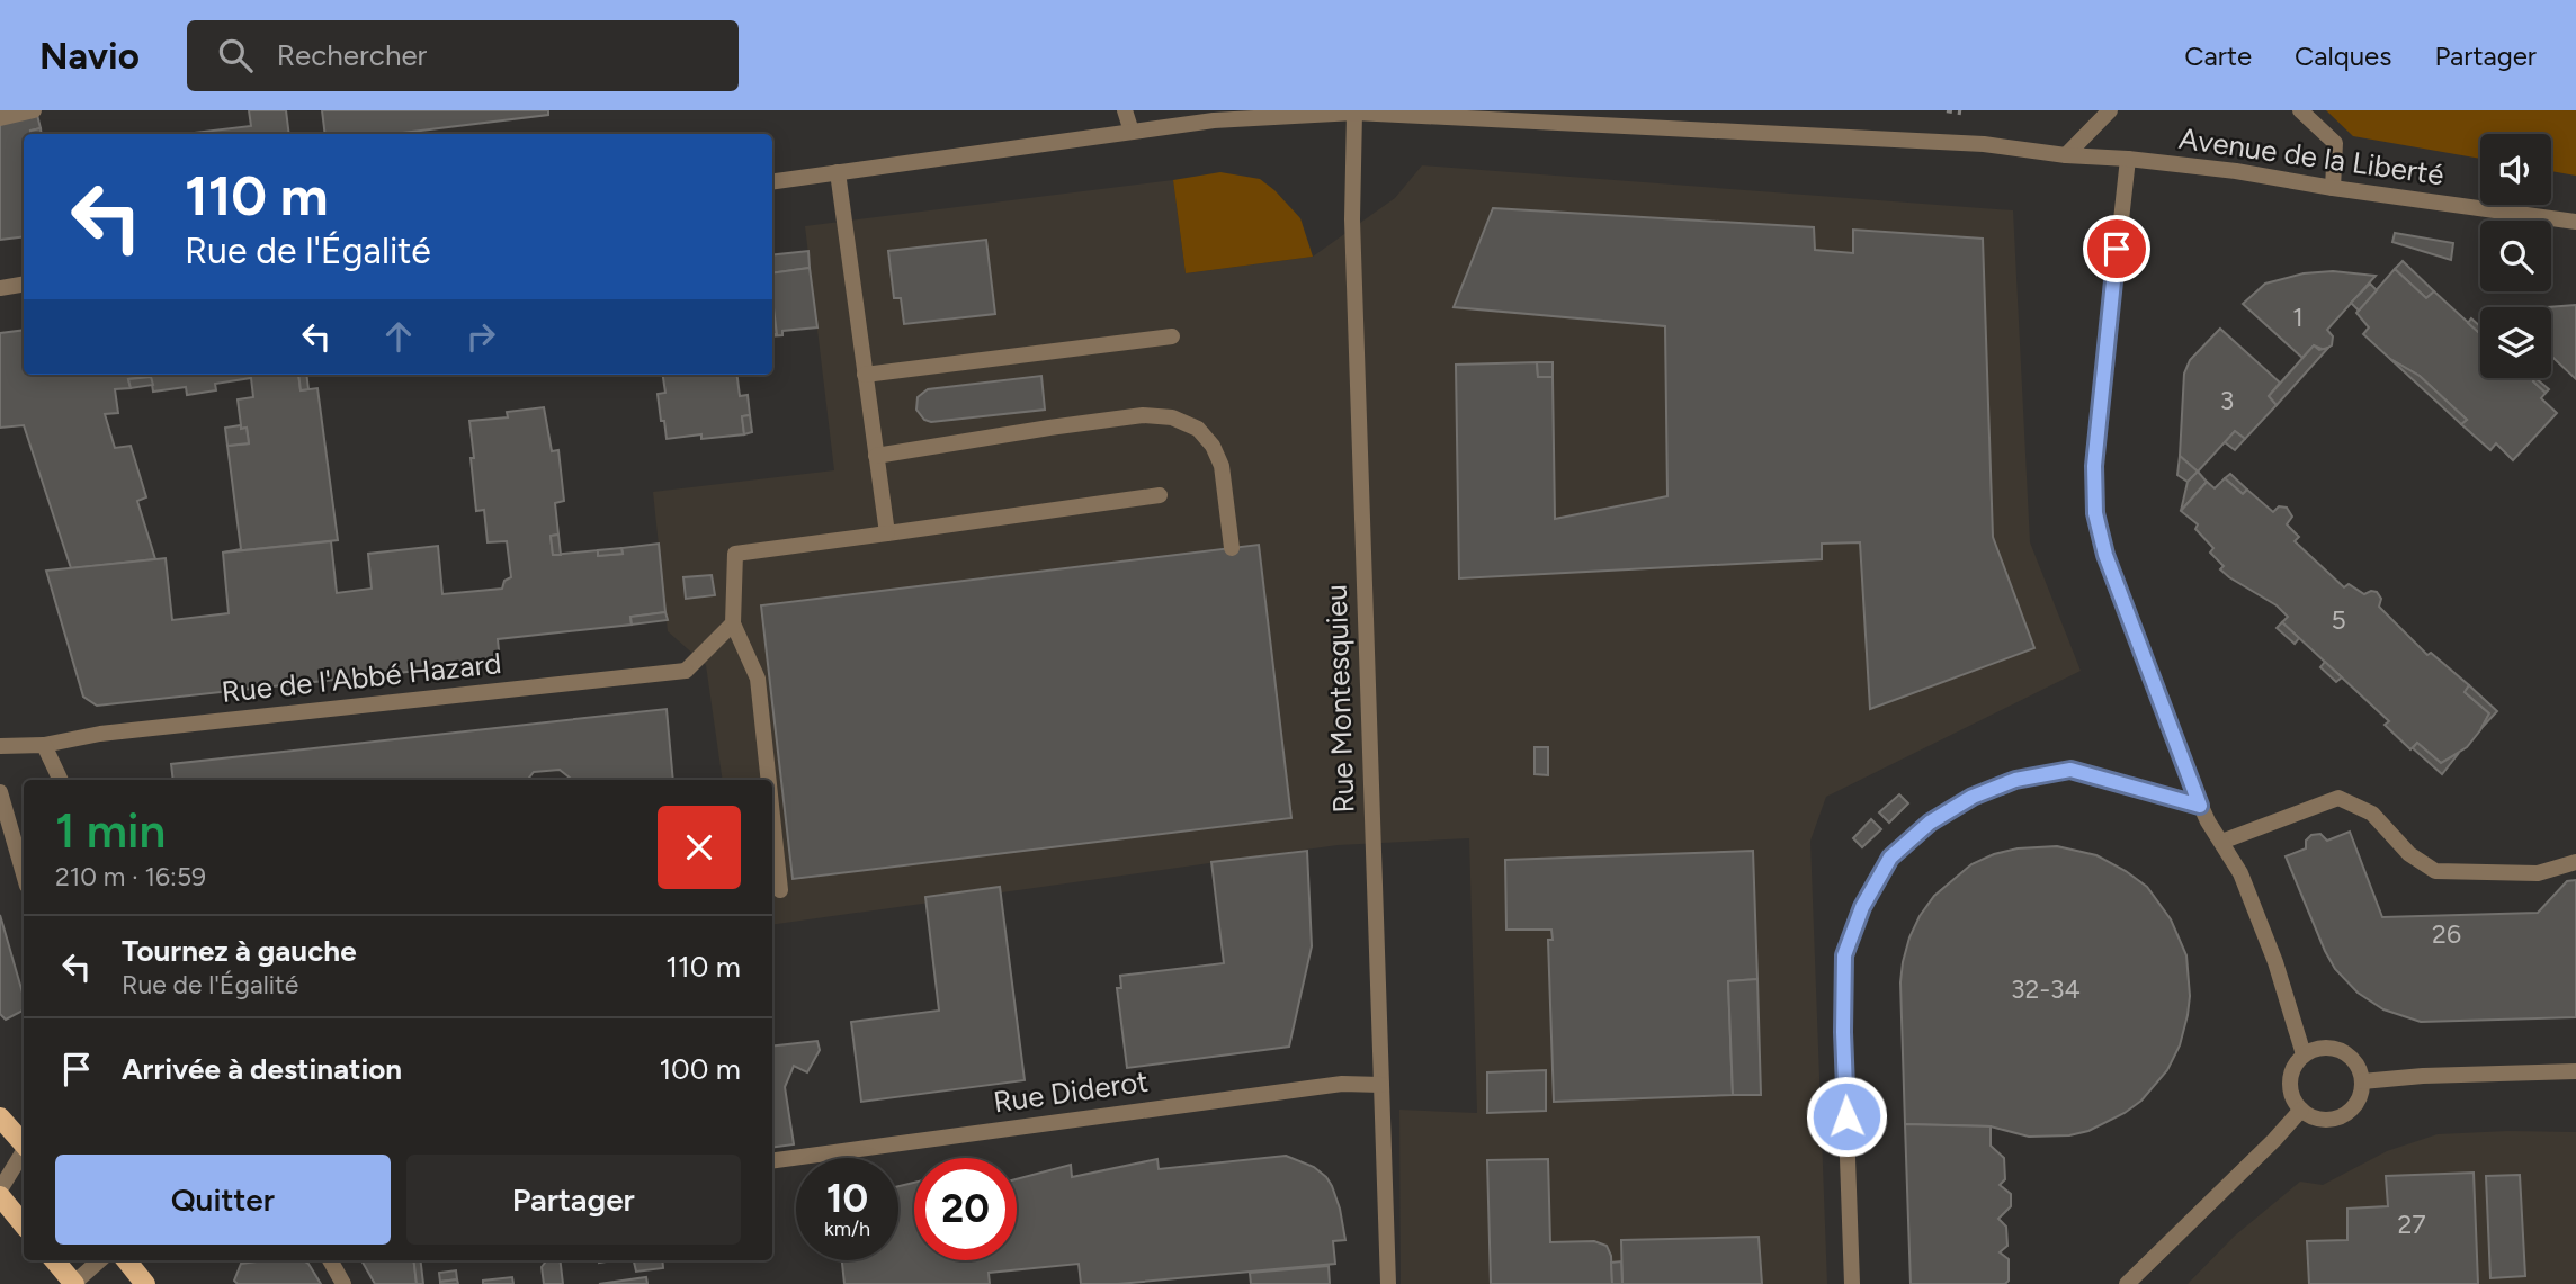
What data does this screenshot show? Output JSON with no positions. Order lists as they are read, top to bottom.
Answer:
{
  "streets": {
    "street": [
      "Avenue de la Liberté",
      "Rue de l'Abbé Hazard",
      "Rue Montesquieu",
      "Rue Diderot"
    ]
  },
  "crossings": [
    ["Avenue de la Liberté", "Rue Montesquieu"],
    ["Rue Montesquieu", "Rue Diderot"]
  ],
  "house_numbers": [
    "1",
    "3",
    "5",
    "26",
    "32-34",
    "27"
  ],
  "page": {
    "header": "Navio",
    "search": "Rechercher",
    "nav": ["Carte", "Calques", "Partager"],
    "turn": ["110 m", "Rue de l'Égalité"],
    "heading": ["1 min", "210 m · 16:59"],
    "list": [
      {
        "name": "Tournez à gauche",
        "note": "Rue de l'Égalité",
        "value": "110 m"
      },
      {
        "name": "Arrivée à destination",
        "value": "100 m"
      }
    ],
    "buttons": ["Quitter", "Partager"],
    "speed": "10 km/h",
    "limit": "20"
  }
}
